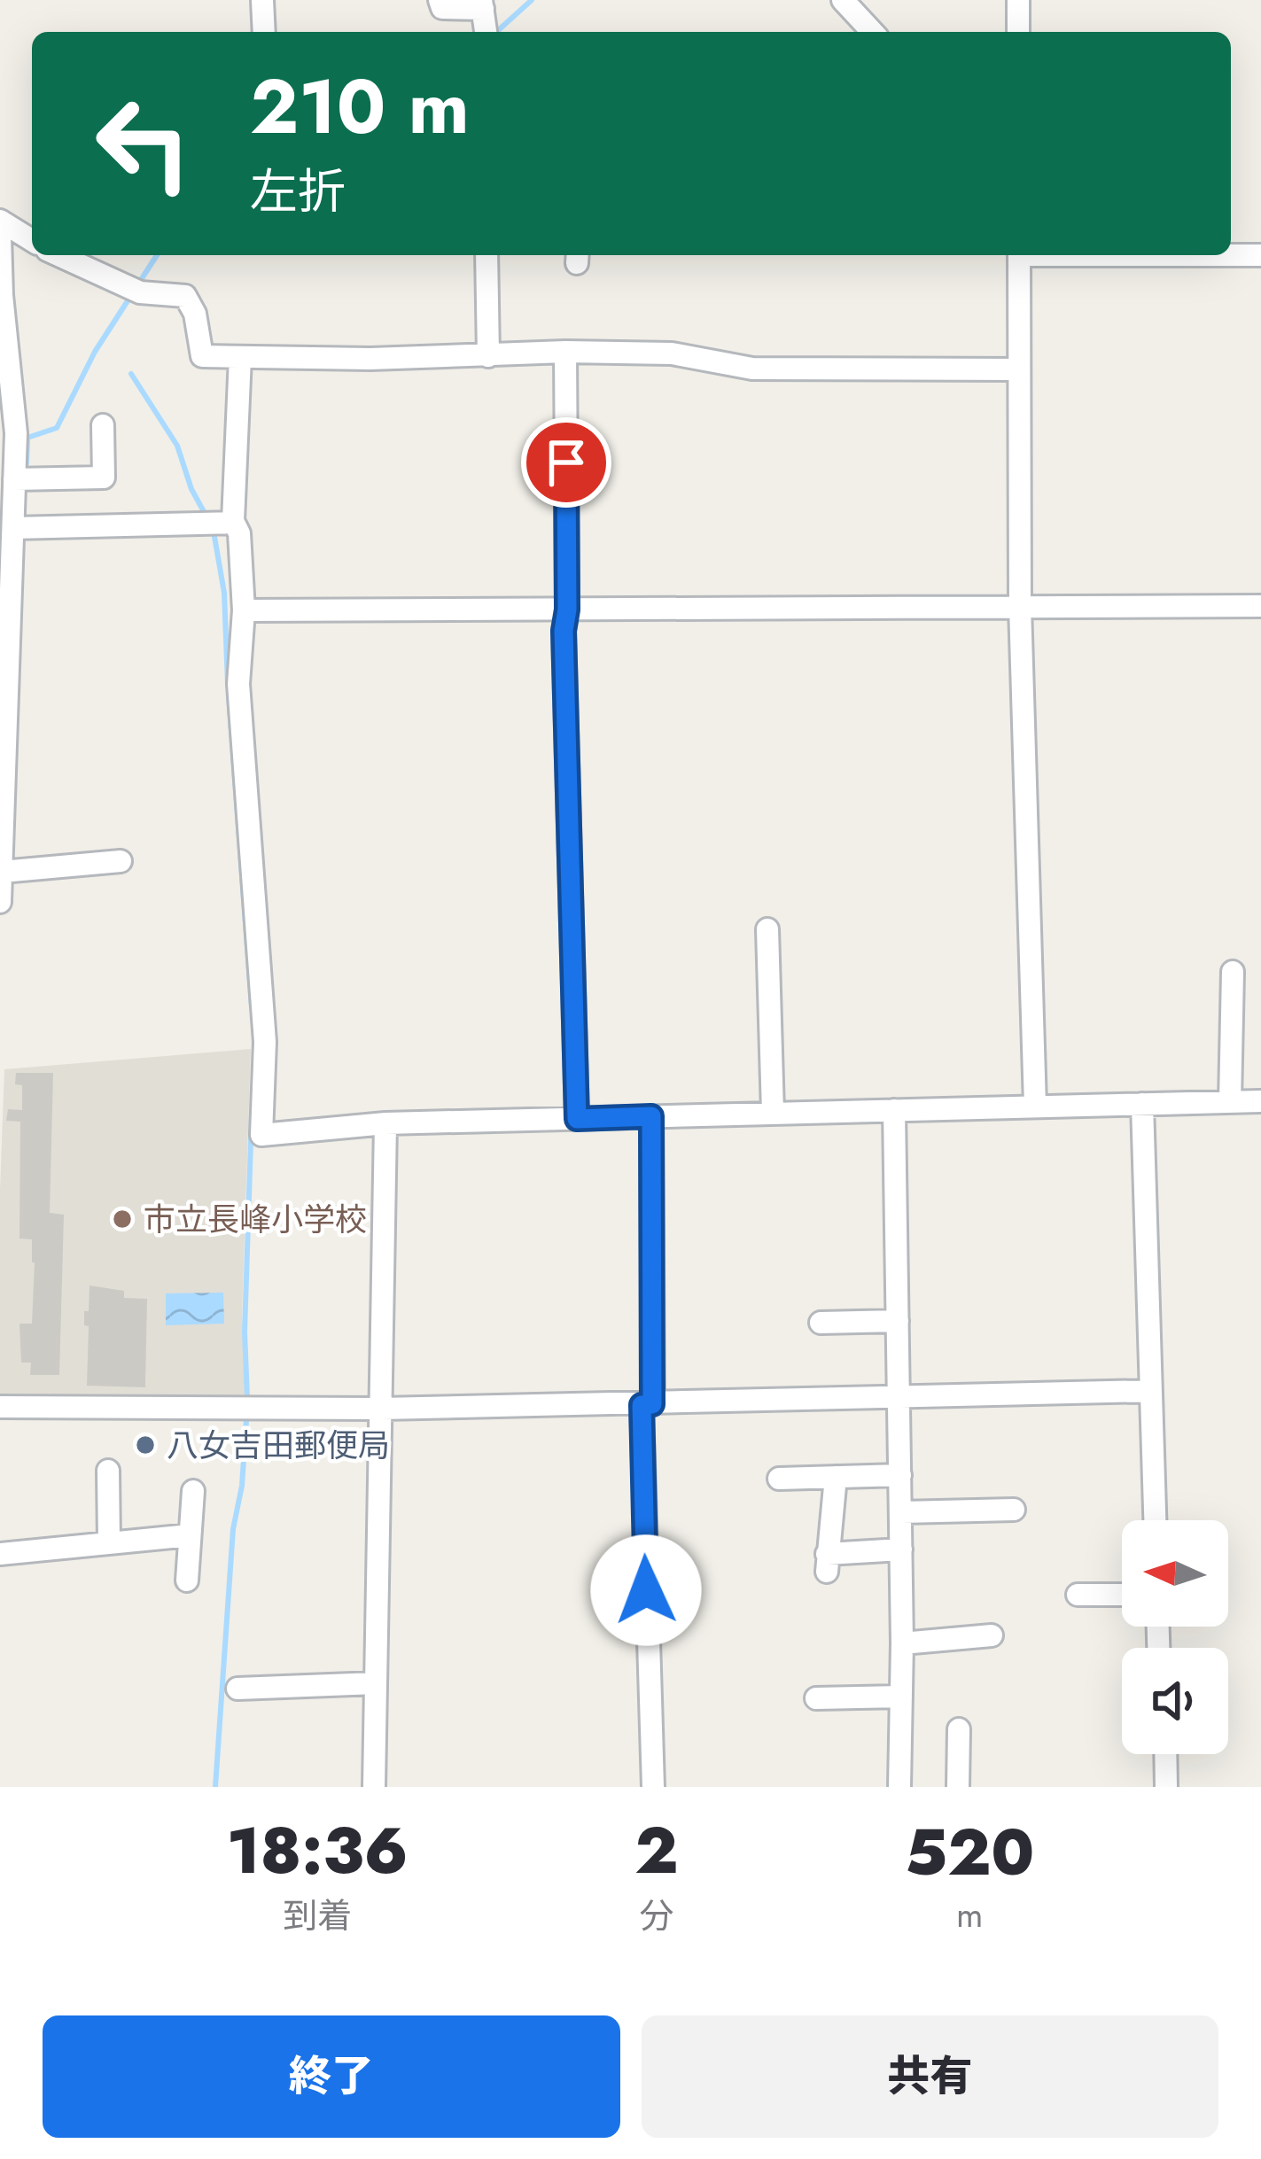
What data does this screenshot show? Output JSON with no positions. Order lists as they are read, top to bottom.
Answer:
{
  "places": ["市立長峰小学校", "八女吉田郵便局"],
  "north": "left",
  "page": {
    "turn": ["210 m", "左折"],
    "eta": [
      "18:36",
      "到着",
      "2",
      "分",
      "520",
      "m"
    ],
    "buttons": ["終了", "共有"]
  }
}
